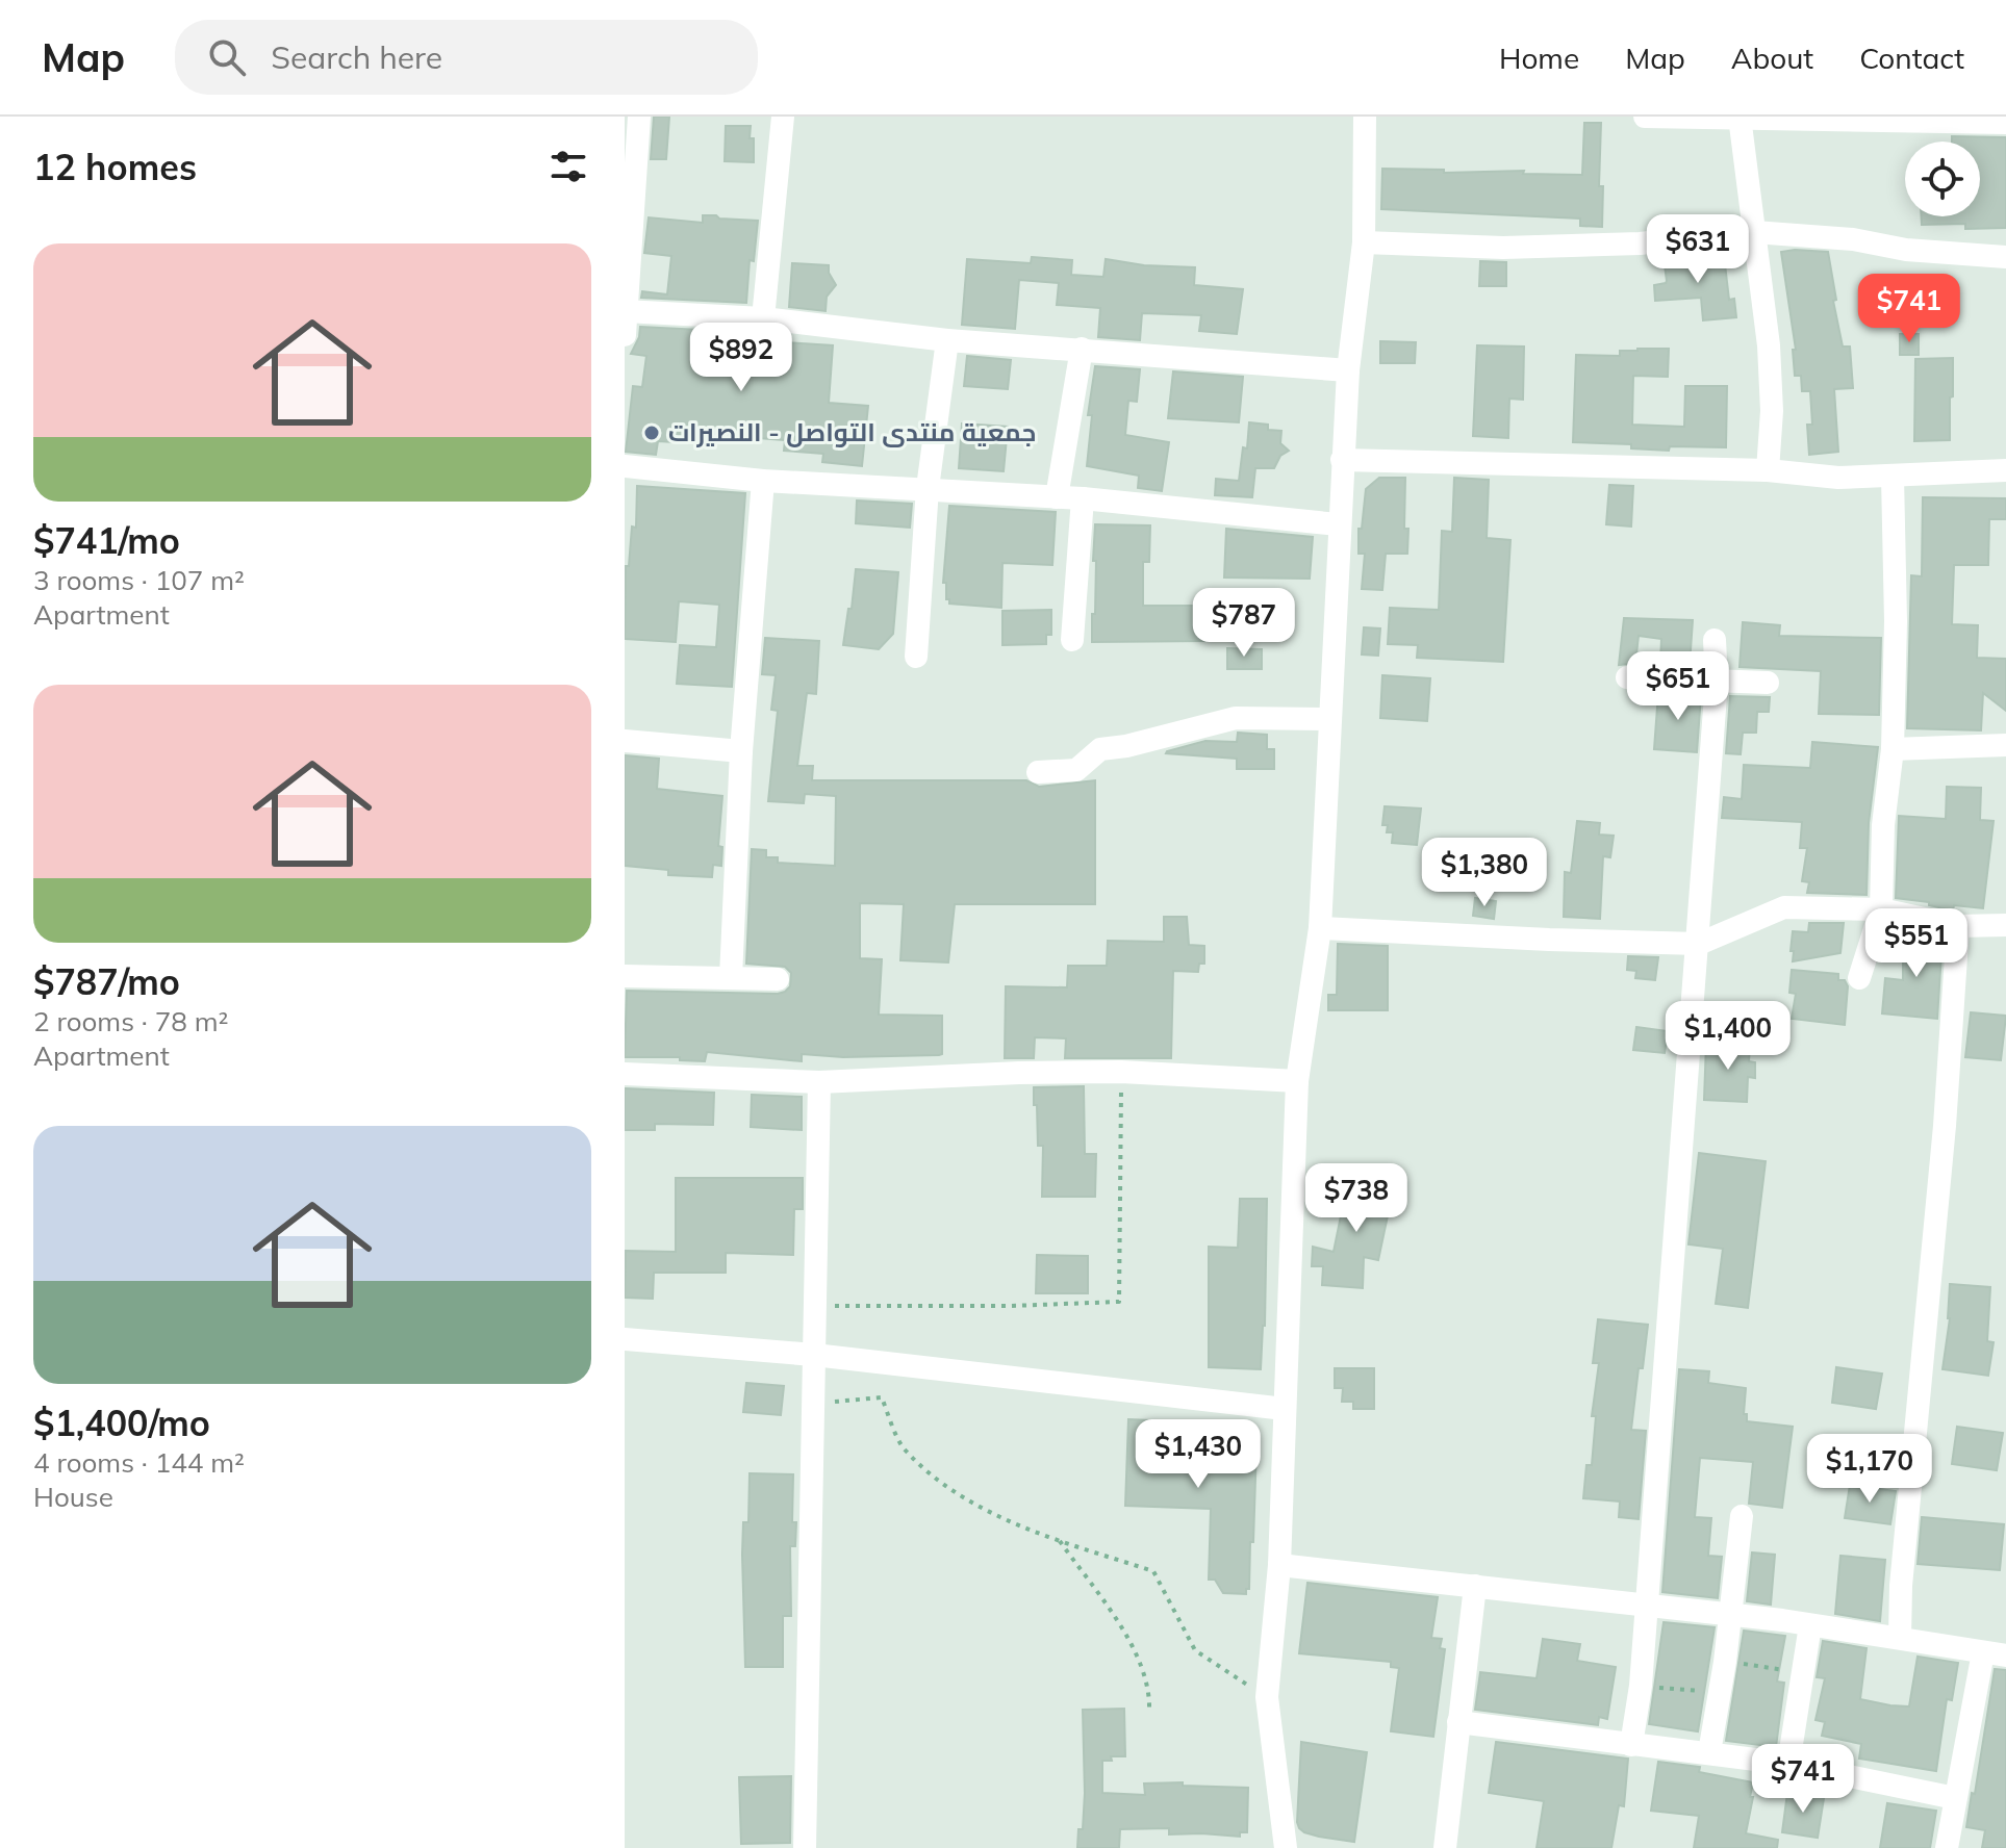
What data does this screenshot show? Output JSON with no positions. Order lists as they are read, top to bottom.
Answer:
{
  "places": ["جمعية منتدى التواصل - النصيرات"],
  "page": {
    "header": "Map",
    "search": "Search here",
    "nav": [
      "Home",
      "Map",
      "About",
      "Contact"
    ],
    "heading": "12 homes",
    "price": [
      "$631",
      "$741",
      "$892",
      "$787",
      "$651",
      "$1,380",
      "$551",
      "$1,400",
      "$738",
      "$1,430",
      "$1,170",
      "$741"
    ],
    "list": [
      {
        "name": "$741/mo",
        "note": "3 rooms · 107 m² · Apartment"
      },
      {
        "name": "$787/mo",
        "note": "2 rooms · 78 m² · Apartment"
      },
      {
        "name": "$1,400/mo",
        "note": "4 rooms · 144 m² · House"
      }
    ]
  }
}
